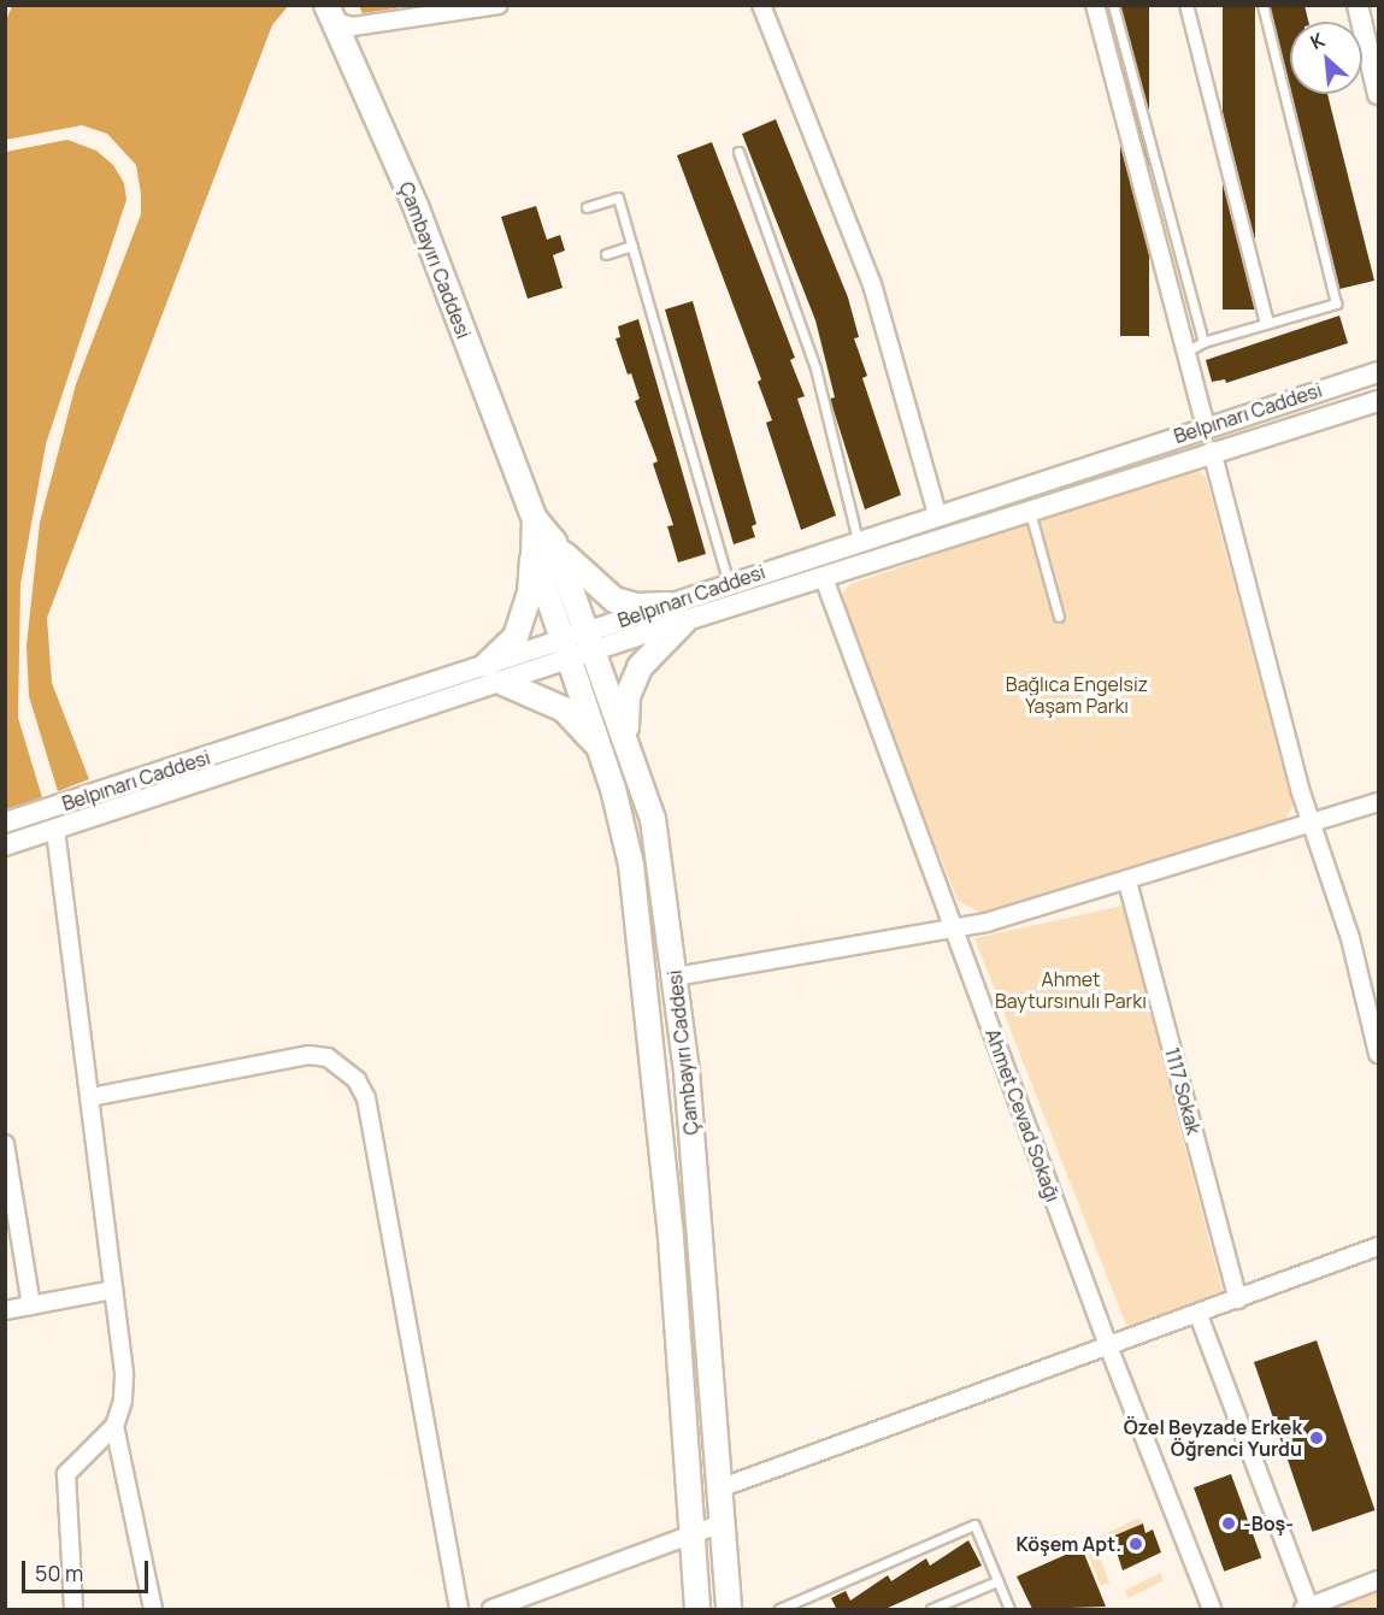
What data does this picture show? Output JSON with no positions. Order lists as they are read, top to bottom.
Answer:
{
  "streets": {
    "main road": ["Çambayırı Caddesi"],
    "street": ["Belpınarı Caddesi", "1117 Sokak", "Ahmet Cevad Sokağı"]
  },
  "crossings": [
    ["Çambayırı Caddesi", "Belpınarı Caddesi"],
    ["Belpınarı Caddesi", "Ahmet Cevad Sokağı"]
  ],
  "parks": ["Bağlıca Engelsiz Yaşam Parkı", "Ahmet Baytursınulı Parkı"],
  "places": ["Özel Beyzade Erkek Öğrenci Yurdu", "-Boş-", "Köşem Apt."],
  "scale_bar": "50 m",
  "north": "top left"
}
